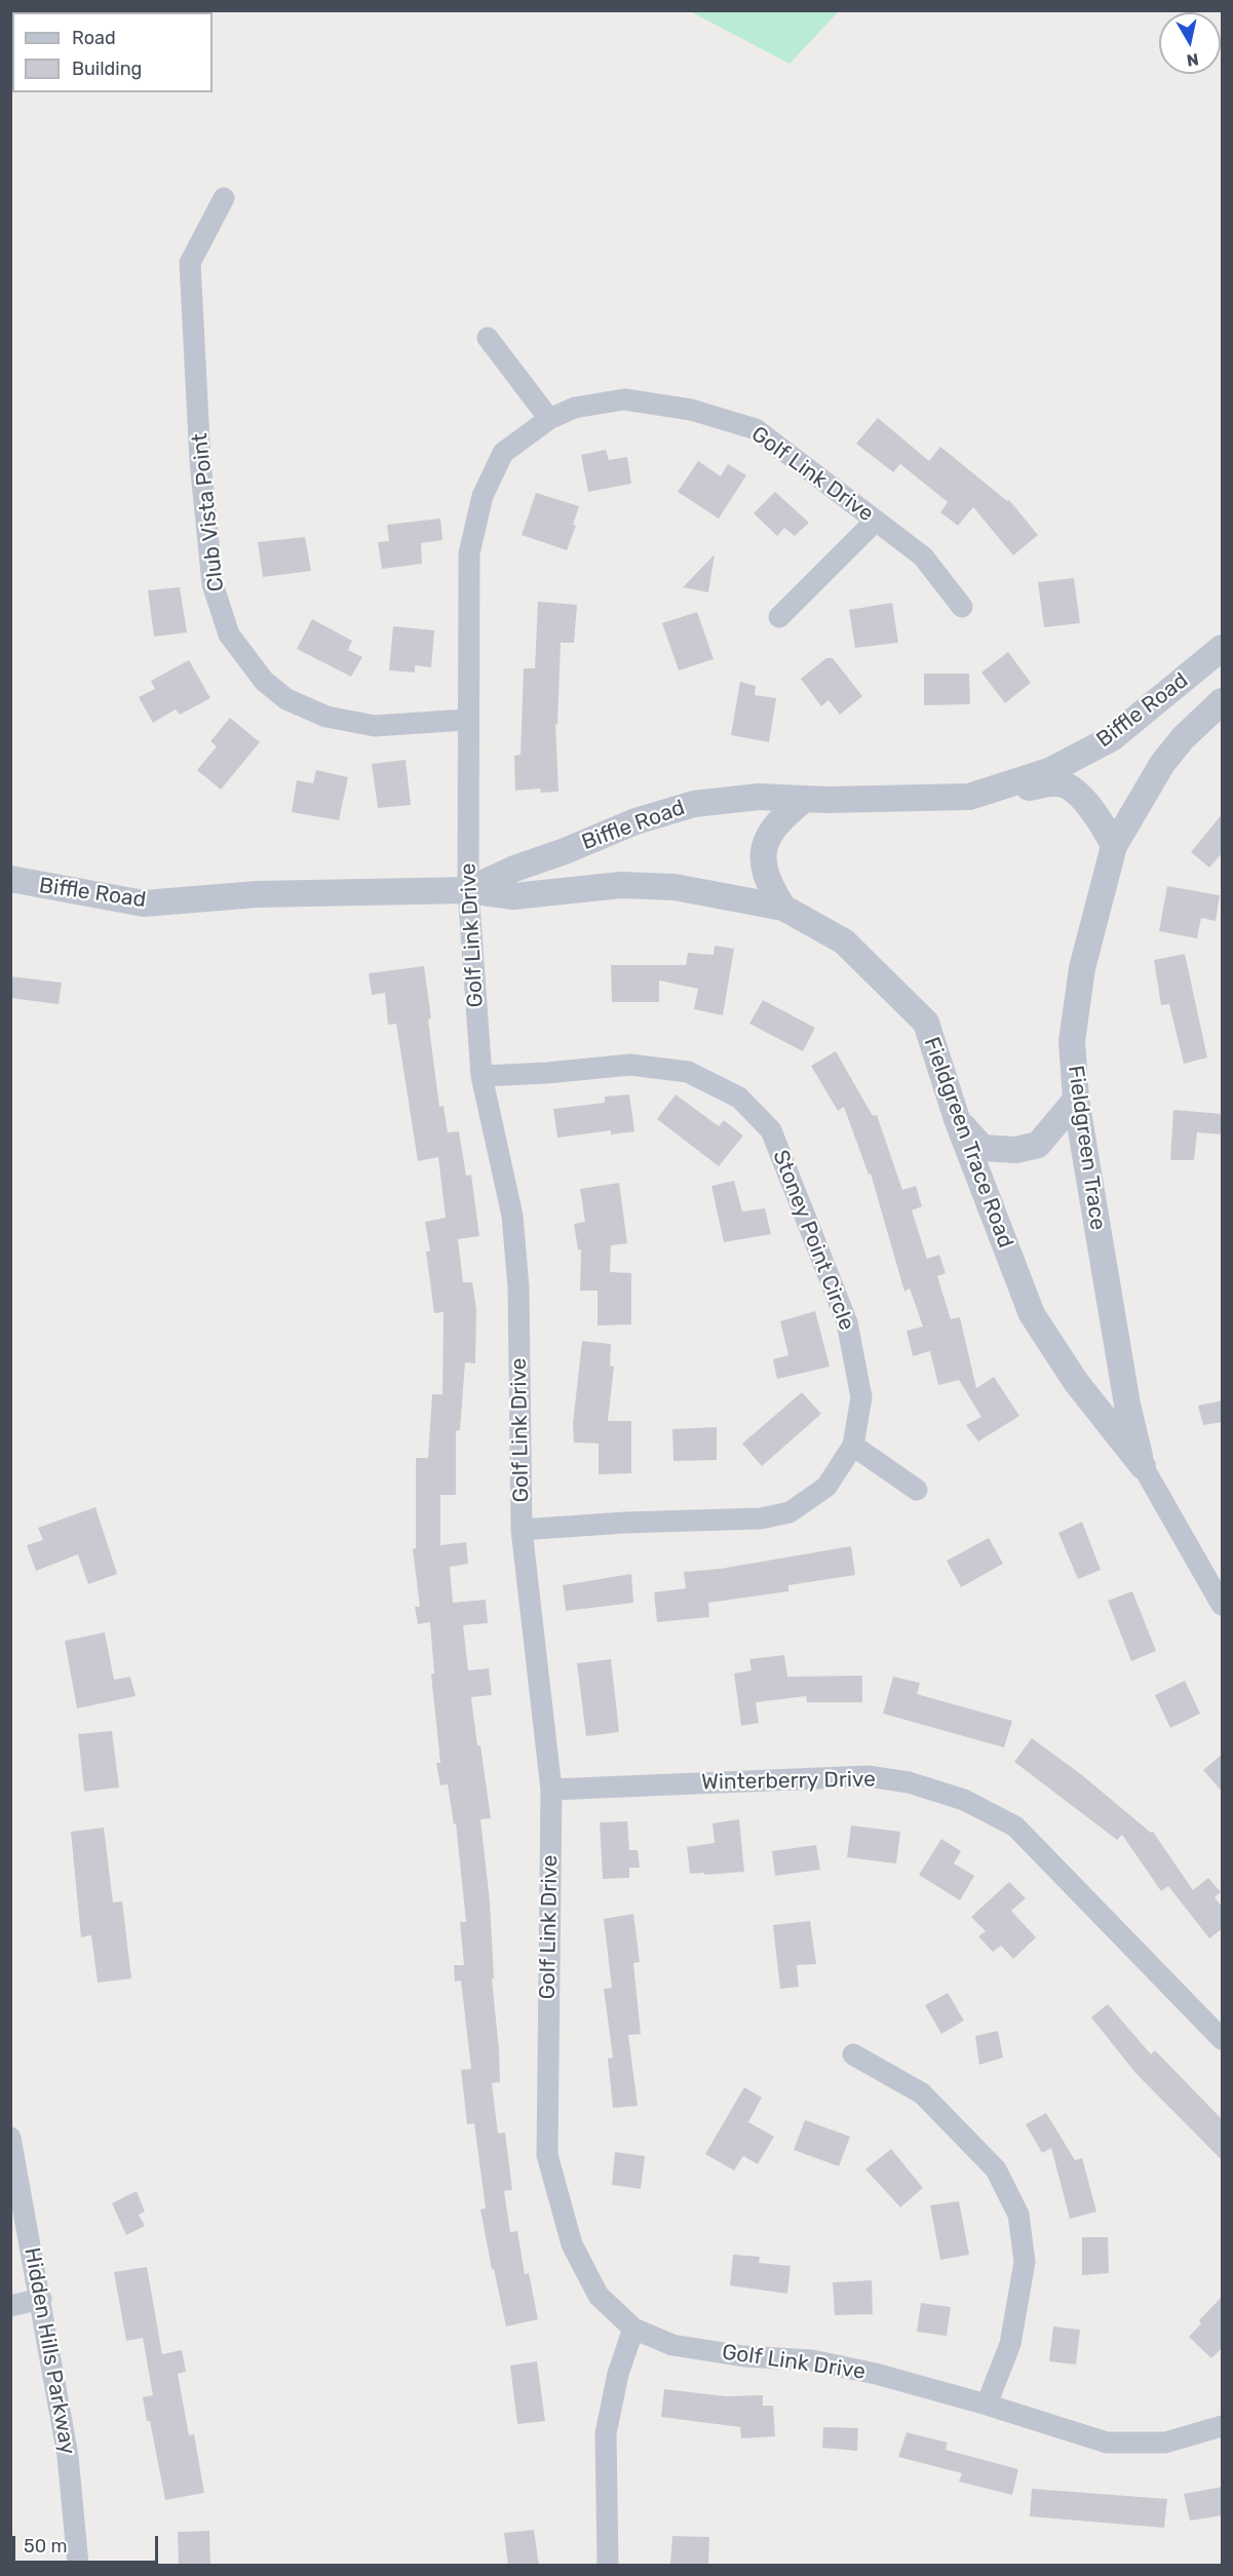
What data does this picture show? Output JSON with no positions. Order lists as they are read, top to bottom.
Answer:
{
  "streets": {
    "street": [
      "Golf Link Drive",
      "Club Vista Point",
      "Biffle Road",
      "Fieldgreen Trace Road",
      "Fieldgreen Trace",
      "Stoney Point Circle",
      "Winterberry Drive",
      "Hidden Hills Parkway"
    ]
  },
  "crossings": [
    ["Golf Link Drive", "Club Vista Point"],
    ["Golf Link Drive", "Biffle Road"],
    ["Golf Link Drive", "Fieldgreen Trace Road"],
    ["Golf Link Drive", "Stoney Point Circle"],
    ["Golf Link Drive", "Winterberry Drive"],
    ["Biffle Road", "Fieldgreen Trace Road"],
    ["Fieldgreen Trace Road", "Fieldgreen Trace"]
  ],
  "legend": ["Road", "Building"],
  "scale_bar": "50 m",
  "north": "bottom"
}
